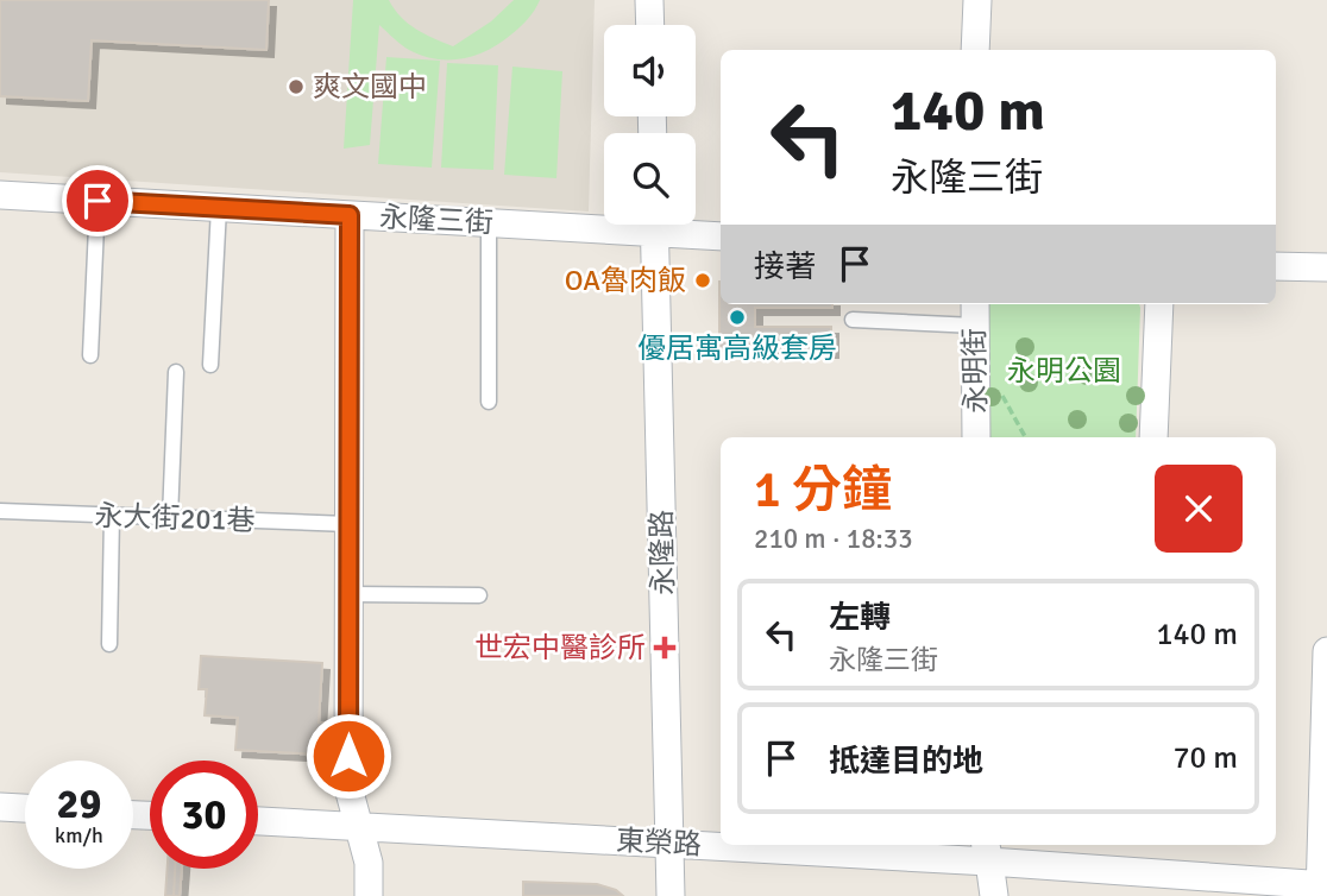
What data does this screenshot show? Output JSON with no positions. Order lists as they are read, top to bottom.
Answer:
{
  "streets": {
    "street": [
      "永隆三街",
      "永明街",
      "永隆路",
      "東榮路"
    ],
    "lane": ["永大街201巷"]
  },
  "crossings": [
    ["永隆路", "東榮路"]
  ],
  "parks": ["永明公園"],
  "places": {
    "other": ["爽文國中", "OA魯肉飯", "優居寓高級套房"],
    "health": ["世宏中醫診所"]
  },
  "page": {
    "turn": ["140 m", "永隆三街"],
    "then": "接著",
    "heading": ["1 分鐘", "210 m · 18:33"],
    "list": [
      {
        "name": "左轉",
        "note": "永隆三街",
        "value": "140 m"
      },
      {
        "name": "抵達目的地",
        "value": "70 m"
      }
    ],
    "speed": "29 km/h",
    "limit": "30"
  }
}
